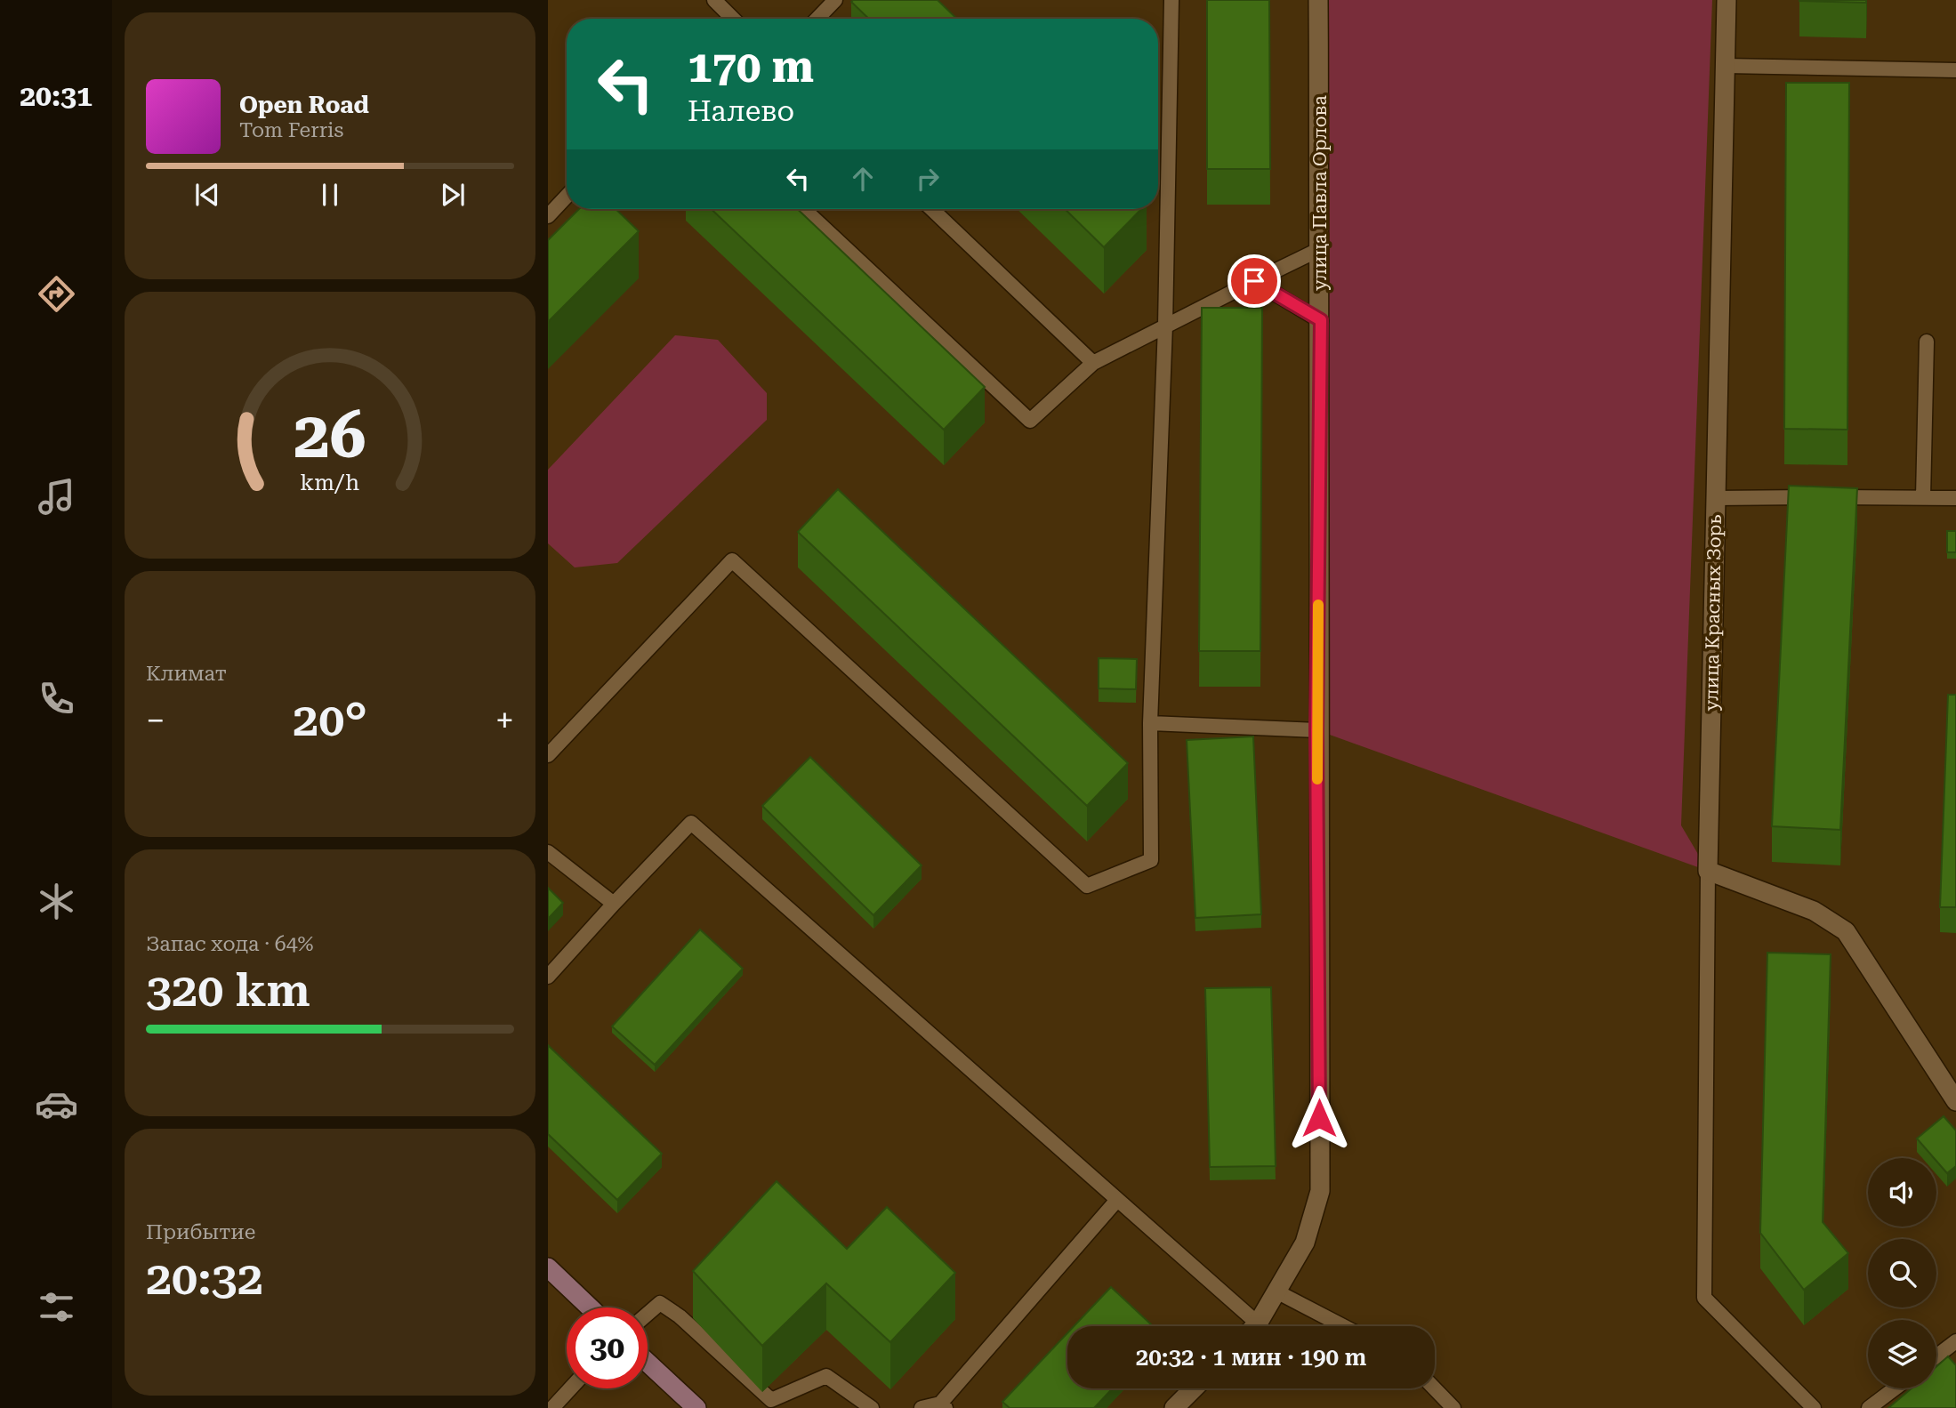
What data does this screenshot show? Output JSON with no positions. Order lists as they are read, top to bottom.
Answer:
{
  "streets": {
    "street": ["улица Павла Орлова", "улица Красных Зорь"]
  },
  "page": {
    "tabs": "20:31",
    "turn": ["170 m", "Налево"],
    "song": ["Open Road", "Tom Ferris"],
    "tile": [
      "Климат",
      ["Запас хода · 64%", "320 km"],
      ["Прибытие", "20:32"]
    ],
    "heat": ["−", "20°", "+"],
    "limit": "30",
    "trip": "20:32 · 1 мин · 190 m",
    "gauge": ["26", "km/h"]
  }
}
